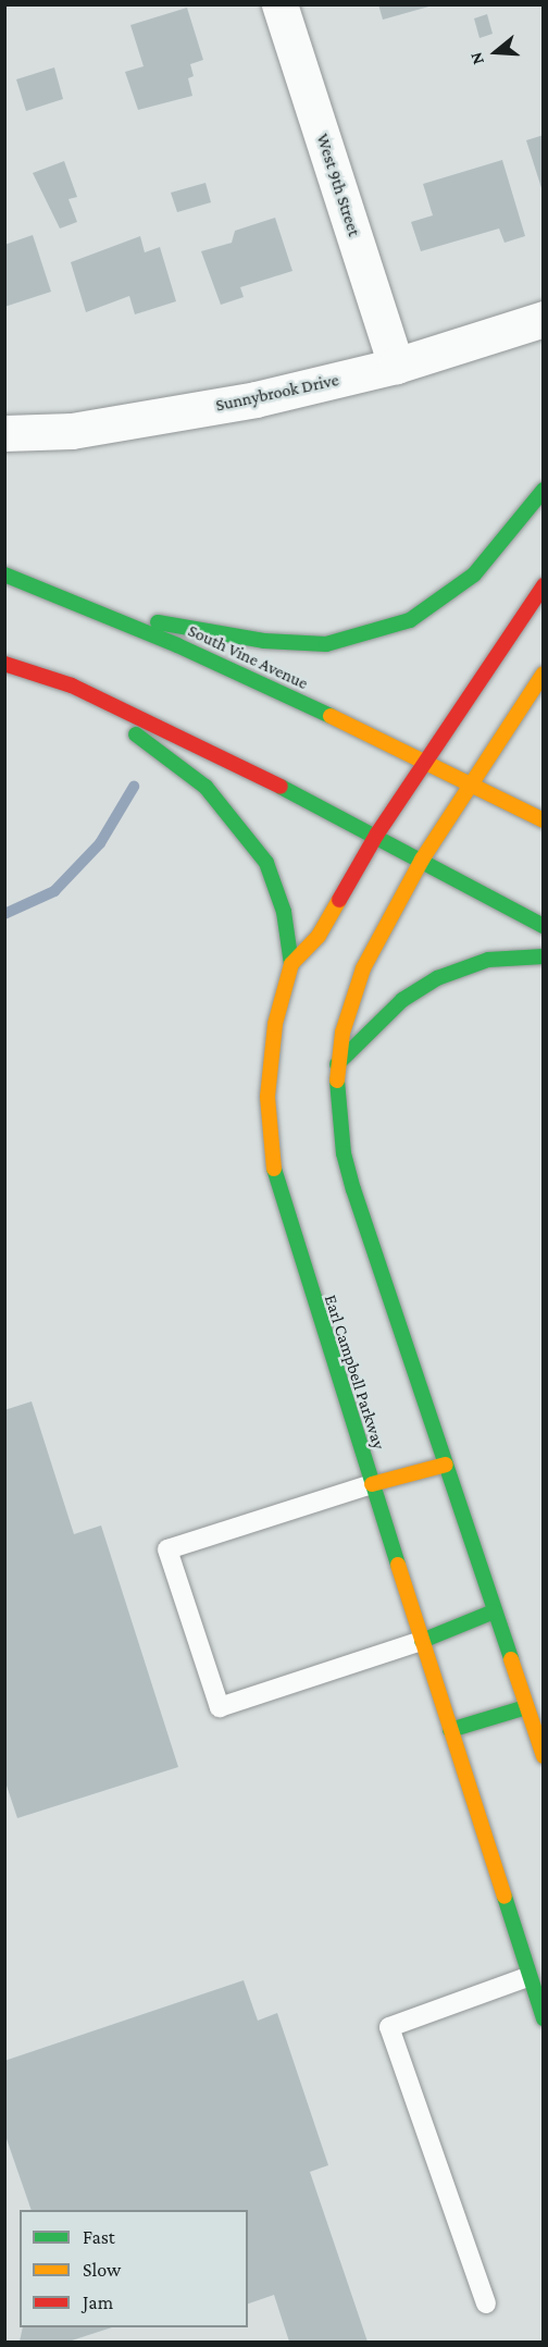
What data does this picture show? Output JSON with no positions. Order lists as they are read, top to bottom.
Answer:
{
  "streets": {
    "main road": ["South Vine Avenue", "Earl Campbell Parkway"],
    "street": ["West 9th Street", "Sunnybrook Drive"]
  },
  "crossings": [
    ["West 9th Street", "Sunnybrook Drive"]
  ],
  "legend": ["Fast", "Slow", "Jam"],
  "north": "left"
}
